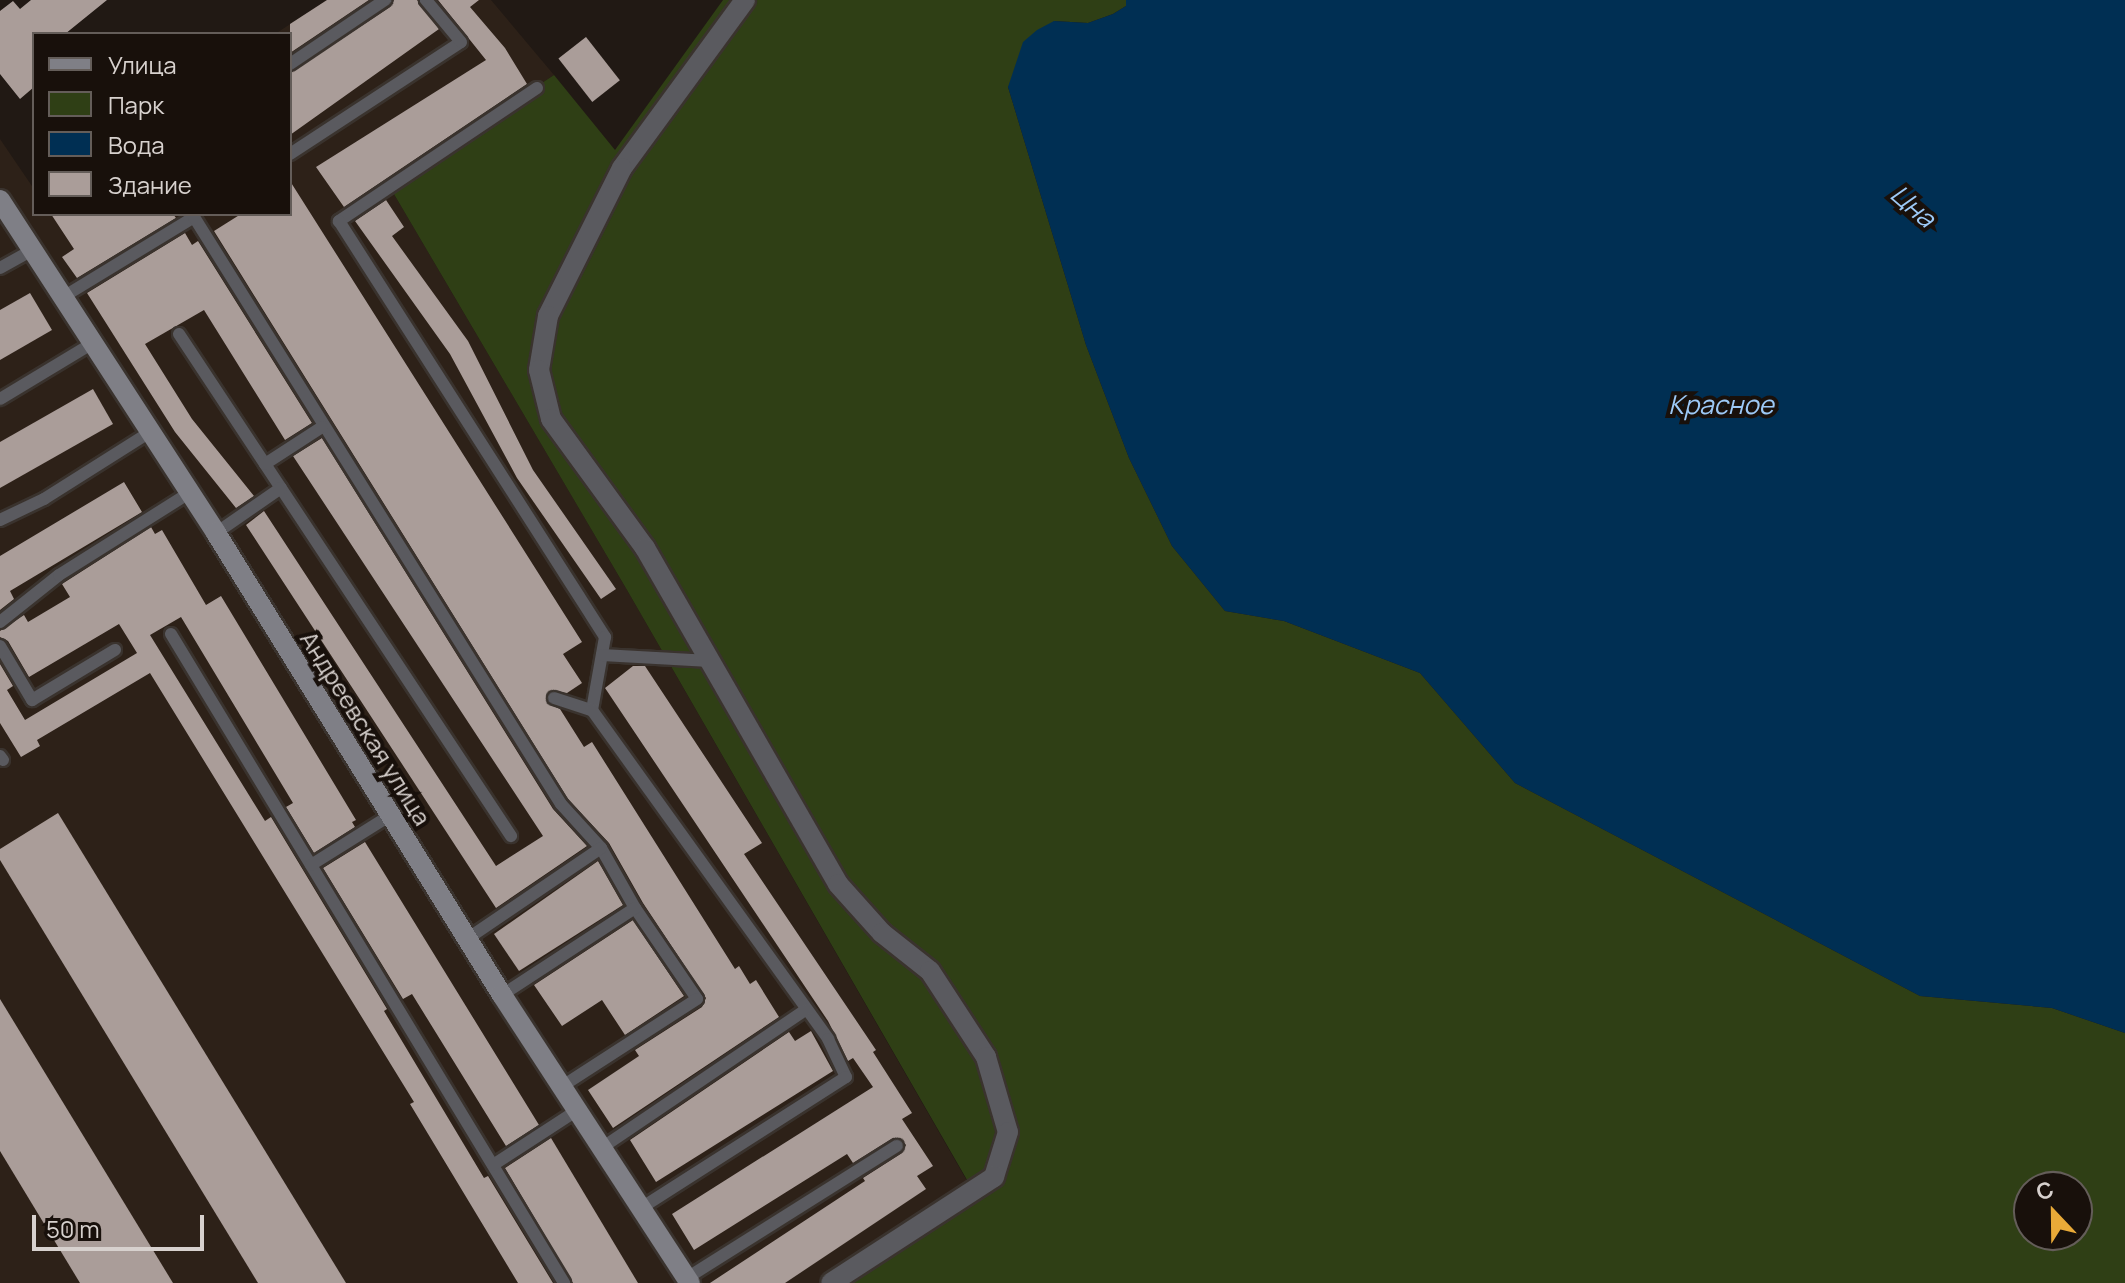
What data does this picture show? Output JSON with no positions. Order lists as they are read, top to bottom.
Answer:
{
  "streets": {
    "street": ["Андреевская улица"]
  },
  "water": ["Цна", "Красное"],
  "legend": [
    "Улица",
    "Парк",
    "Вода",
    "Здание"
  ],
  "scale_bar": "50 m",
  "north": "top"
}
